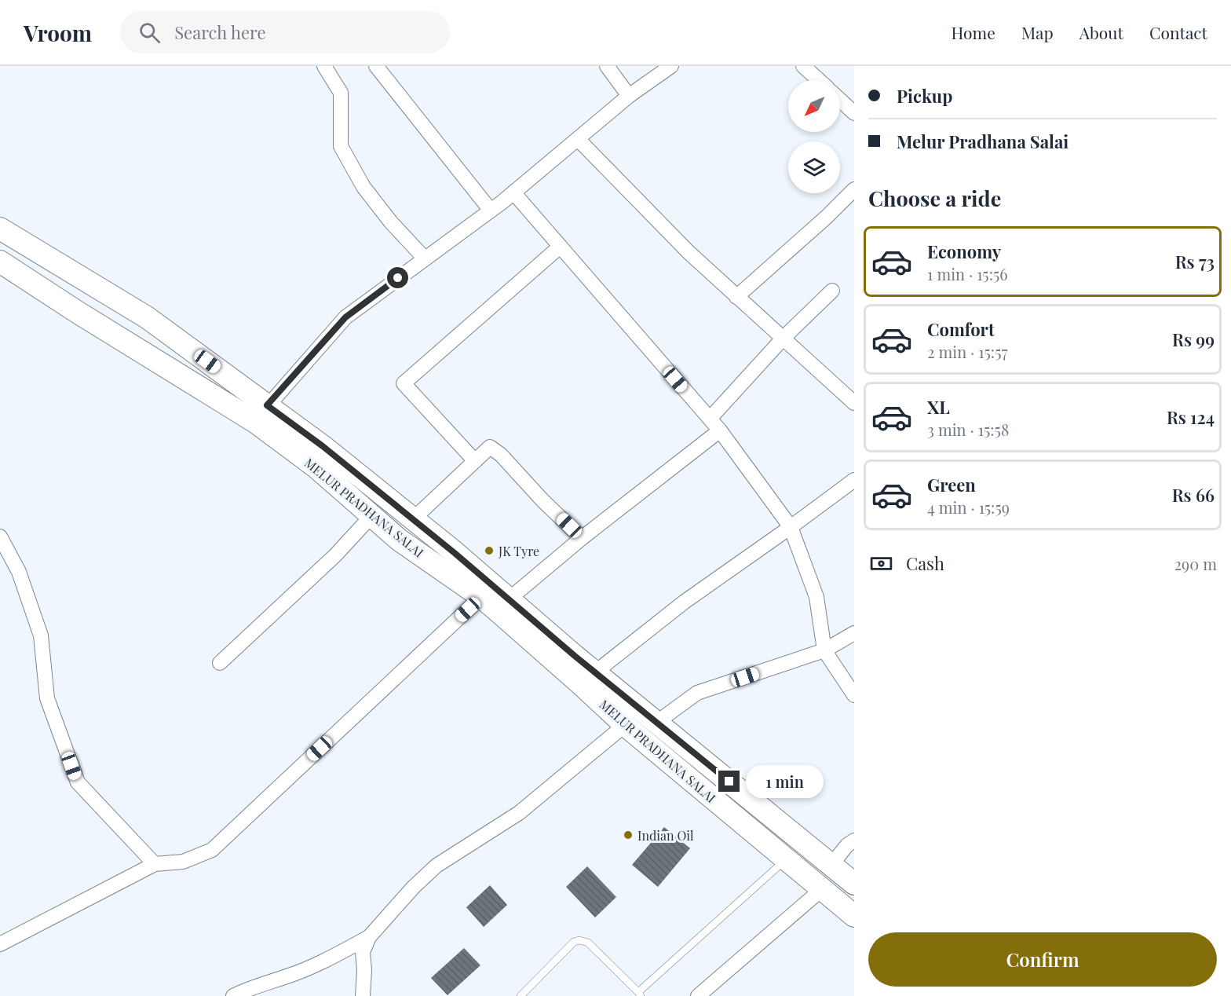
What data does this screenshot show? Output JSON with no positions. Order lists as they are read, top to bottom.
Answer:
{
  "streets": {
    "main road": ["MELUR PRADHANA SALAI"]
  },
  "places": ["JK Tyre", "Indian Oil"],
  "north": "bottom left",
  "page": {
    "header": "Vroom",
    "search": "Search here",
    "nav": [
      "Home",
      "Map",
      "About",
      "Contact"
    ],
    "banner": ["Pickup", "Melur Pradhana Salai"],
    "heading": "Choose a ride",
    "list": [
      {
        "name": "Economy",
        "note": "1 min · 15:56",
        "value": "Rs 73"
      },
      {
        "name": "Comfort",
        "note": "2 min · 15:57",
        "value": "Rs 99"
      },
      {
        "name": "XL",
        "note": "3 min · 15:58",
        "value": "Rs 124"
      },
      {
        "name": "Green",
        "note": "4 min · 15:59",
        "value": "Rs 66"
      }
    ],
    "pay": ["Cash", "290 m"],
    "bubble": "1 min",
    "buttons": "Confirm"
  }
}
